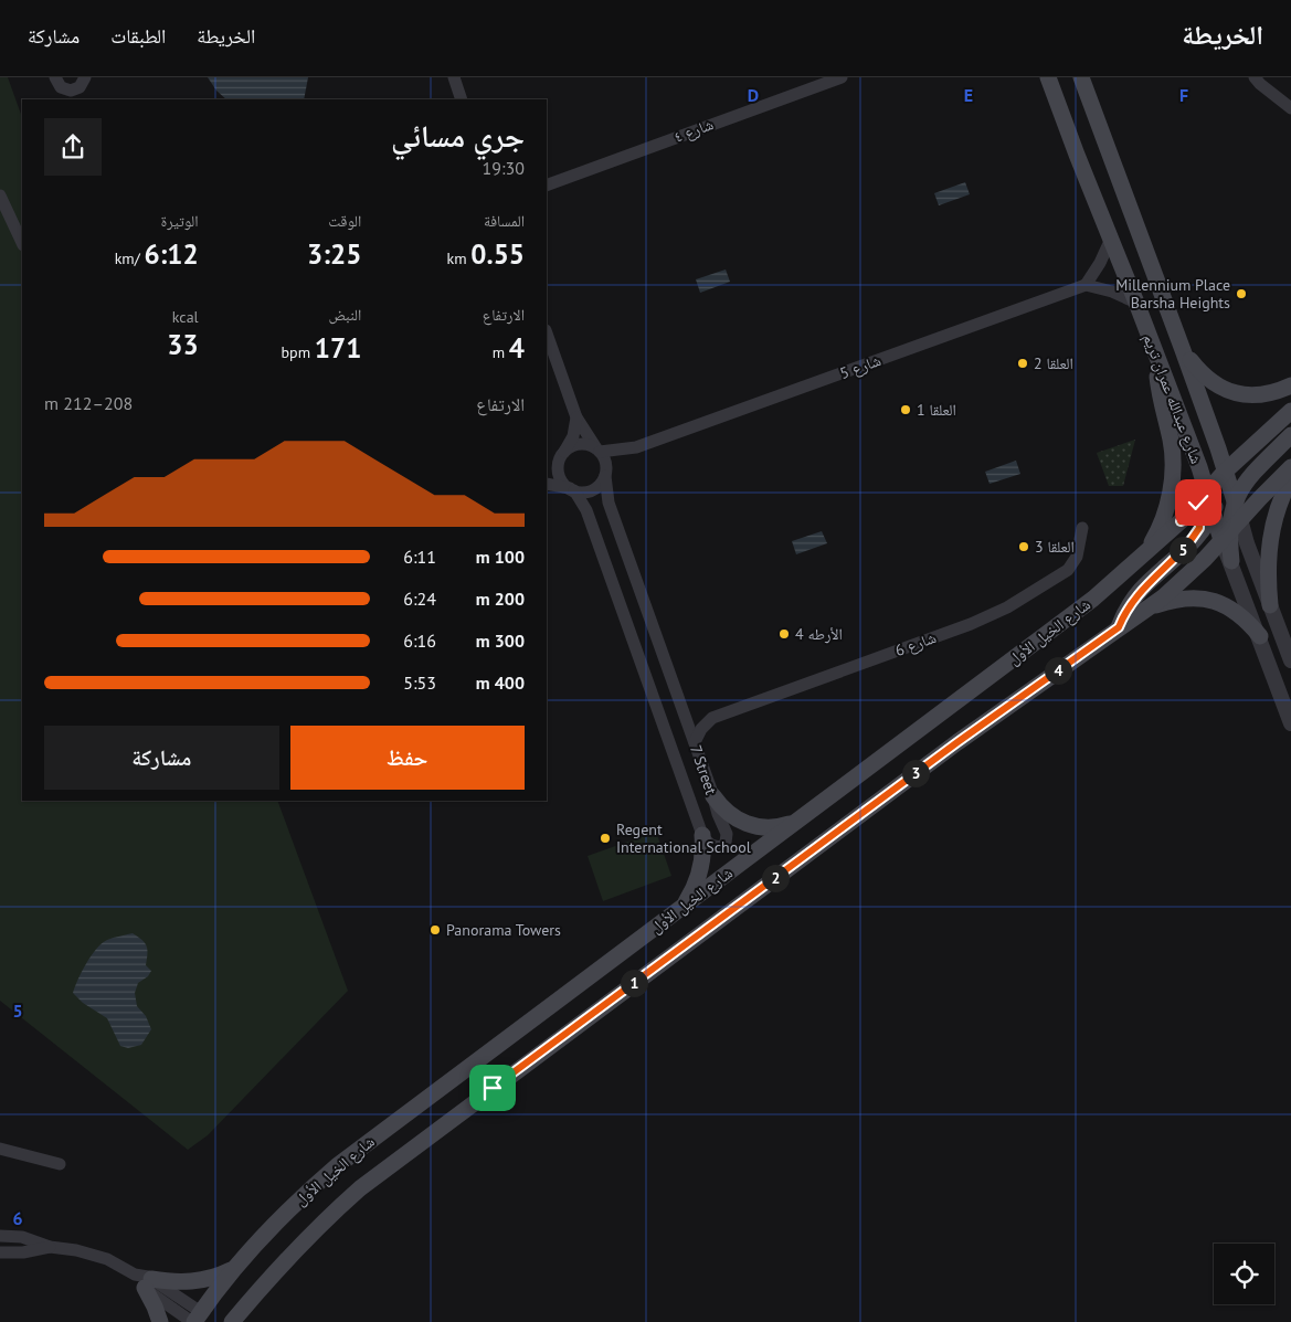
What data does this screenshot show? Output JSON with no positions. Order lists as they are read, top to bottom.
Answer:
{
  "streets": {
    "main road": ["شارع عبدالله عمران تريم", "شارع الخيل الأول"],
    "street": [
      "شارع ٤",
      "شارع 5",
      "شارع 6",
      "7 Street"
    ]
  },
  "crossings": [
    ["شارع 5", "7 Street"],
    ["شارع عبدالله عمران تريم", "شارع الخيل الأول"]
  ],
  "places": [
    "Millennium Place Barsha Heights",
    "العلقا 2",
    "العلقا 1",
    "العلقا 3",
    "الأرطه 4",
    "Regent International School",
    "Panorama Towers"
  ],
  "page": {
    "header": "الخريطة",
    "nav": ["الخريطة", "الطبقات", "مشاركة"],
    "heading": ["جري مسائي", "19:30"],
    "stats": [
      ["المسافة", "0.55 km"],
      ["الوقت", "3:25"],
      ["الوتيرة", "6:12 /km"],
      ["الارتفاع", "4 m"],
      ["النبض", "171 bpm"],
      ["kcal", "33"]
    ],
    "chart": ["الارتفاع", "208–212 m"],
    "list": [
      {
        "name": "100 m",
        "note": "6:11"
      },
      {
        "name": "200 m",
        "note": "6:24"
      },
      {
        "name": "300 m",
        "note": "6:16"
      },
      {
        "name": "400 m",
        "note": "5:53"
      }
    ],
    "pins": [
      "5",
      "4",
      "3",
      "2",
      "1"
    ],
    "buttons": ["حفظ", "مشاركة"]
  },
  "grid": {
    "columns": ["D", "E", "F"],
    "rows": ["5", "6"]
  }
}
